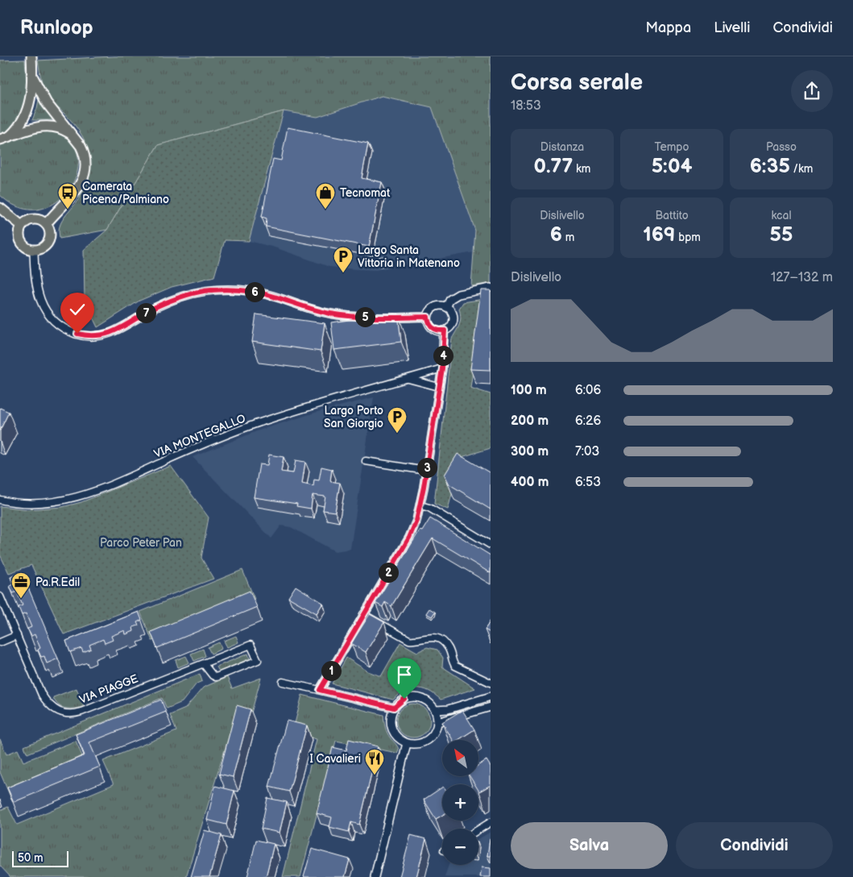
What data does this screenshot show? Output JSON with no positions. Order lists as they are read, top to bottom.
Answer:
{
  "streets": {
    "street": ["VIA MONTEGALLO", "VIA PIAGGE"]
  },
  "parks": ["Parco Peter Pan"],
  "places": {
    "bus stop": ["Camerata Picena/Palmiano"],
    "shop": ["Tecnomat"],
    "parking": ["Largo Santa Vittoria in Matenano", "Largo Porto San Giorgio"],
    "office": ["Pa.R.Edil"],
    "restaurant": ["I Cavalieri"]
  },
  "scale_bar": "50 m",
  "north": "top left",
  "page": {
    "header": "Runloop",
    "nav": ["Mappa", "Livelli", "Condividi"],
    "heading": ["Corsa serale", "18:53"],
    "stats": [
      ["Distanza", "0.77 km"],
      ["Tempo", "5:04"],
      ["Passo", "6:35 /km"],
      ["Dislivello", "6 m"],
      ["Battito", "169 bpm"],
      ["kcal", "55"]
    ],
    "chart": ["Dislivello", "127–132 m"],
    "pins": [
      "6",
      "7",
      "5",
      "4",
      "3",
      "2",
      "1"
    ],
    "list": [
      {
        "name": "100 m",
        "note": "6:06"
      },
      {
        "name": "200 m",
        "note": "6:26"
      },
      {
        "name": "300 m",
        "note": "7:03"
      },
      {
        "name": "400 m",
        "note": "6:53"
      }
    ],
    "map_buttons": ["+", "−"],
    "buttons": ["Salva", "Condividi"],
    "scale": "50 m"
  }
}
